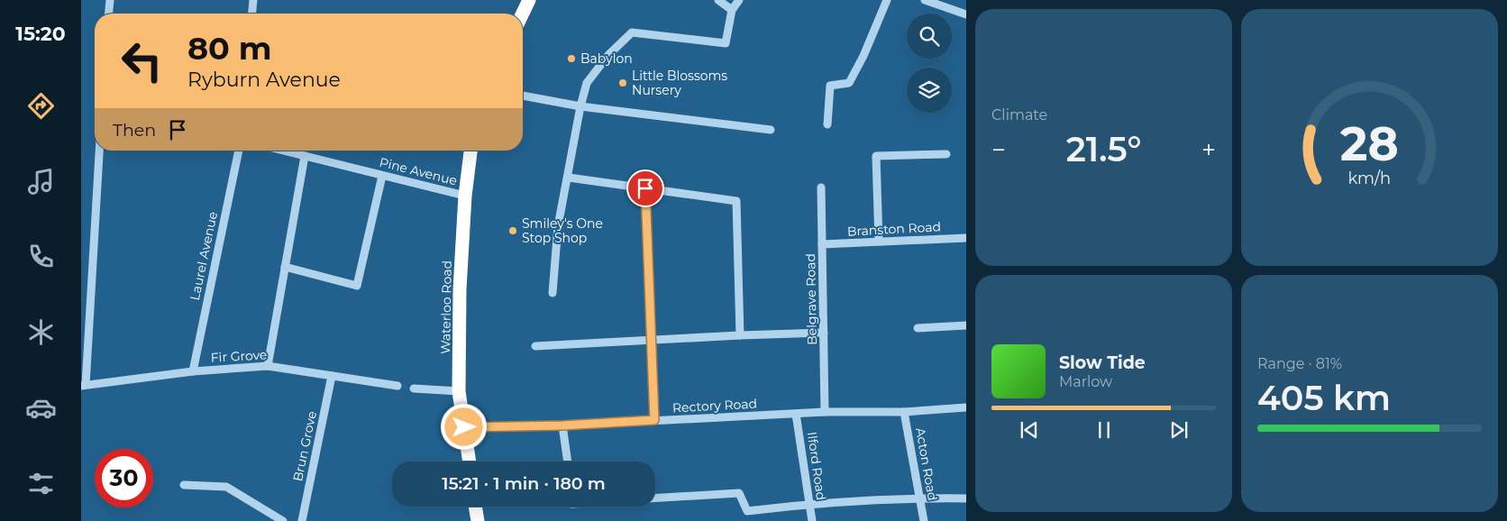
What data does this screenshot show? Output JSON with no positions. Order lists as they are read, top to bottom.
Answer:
{
  "streets": {
    "highway": ["Waterloo Road"],
    "street": [
      "Pine Avenue",
      "Branston Road",
      "Laurel Avenue",
      "Belgrave Road",
      "Fir Grove",
      "Rectory Road",
      "Brun Grove",
      "Acton Road",
      "Ilford Road"
    ]
  },
  "crossings": [
    ["Pine Avenue", "Waterloo Road"],
    ["Branston Road", "Belgrave Road"],
    ["Laurel Avenue", "Fir Grove"],
    ["Belgrave Road", "Rectory Road"],
    ["Waterloo Road", "Rectory Road"],
    ["Fir Grove", "Brun Grove"],
    ["Rectory Road", "Acton Road"],
    ["Rectory Road", "Ilford Road"]
  ],
  "places": ["Babylon", "Little Blossoms Nursery", "Smiley's One Stop Shop"],
  "page": {
    "tabs": "15:20",
    "tile": [
      "Climate",
      ["Range · 81%", "405 km"]
    ],
    "turn": ["80 m", "Ryburn Avenue"],
    "then": "Then",
    "heat": ["−", "21.5°", "+"],
    "song": ["Slow Tide", "Marlow"],
    "limit": "30",
    "trip": "15:21 · 1 min · 180 m",
    "gauge": ["28", "km/h"]
  }
}
